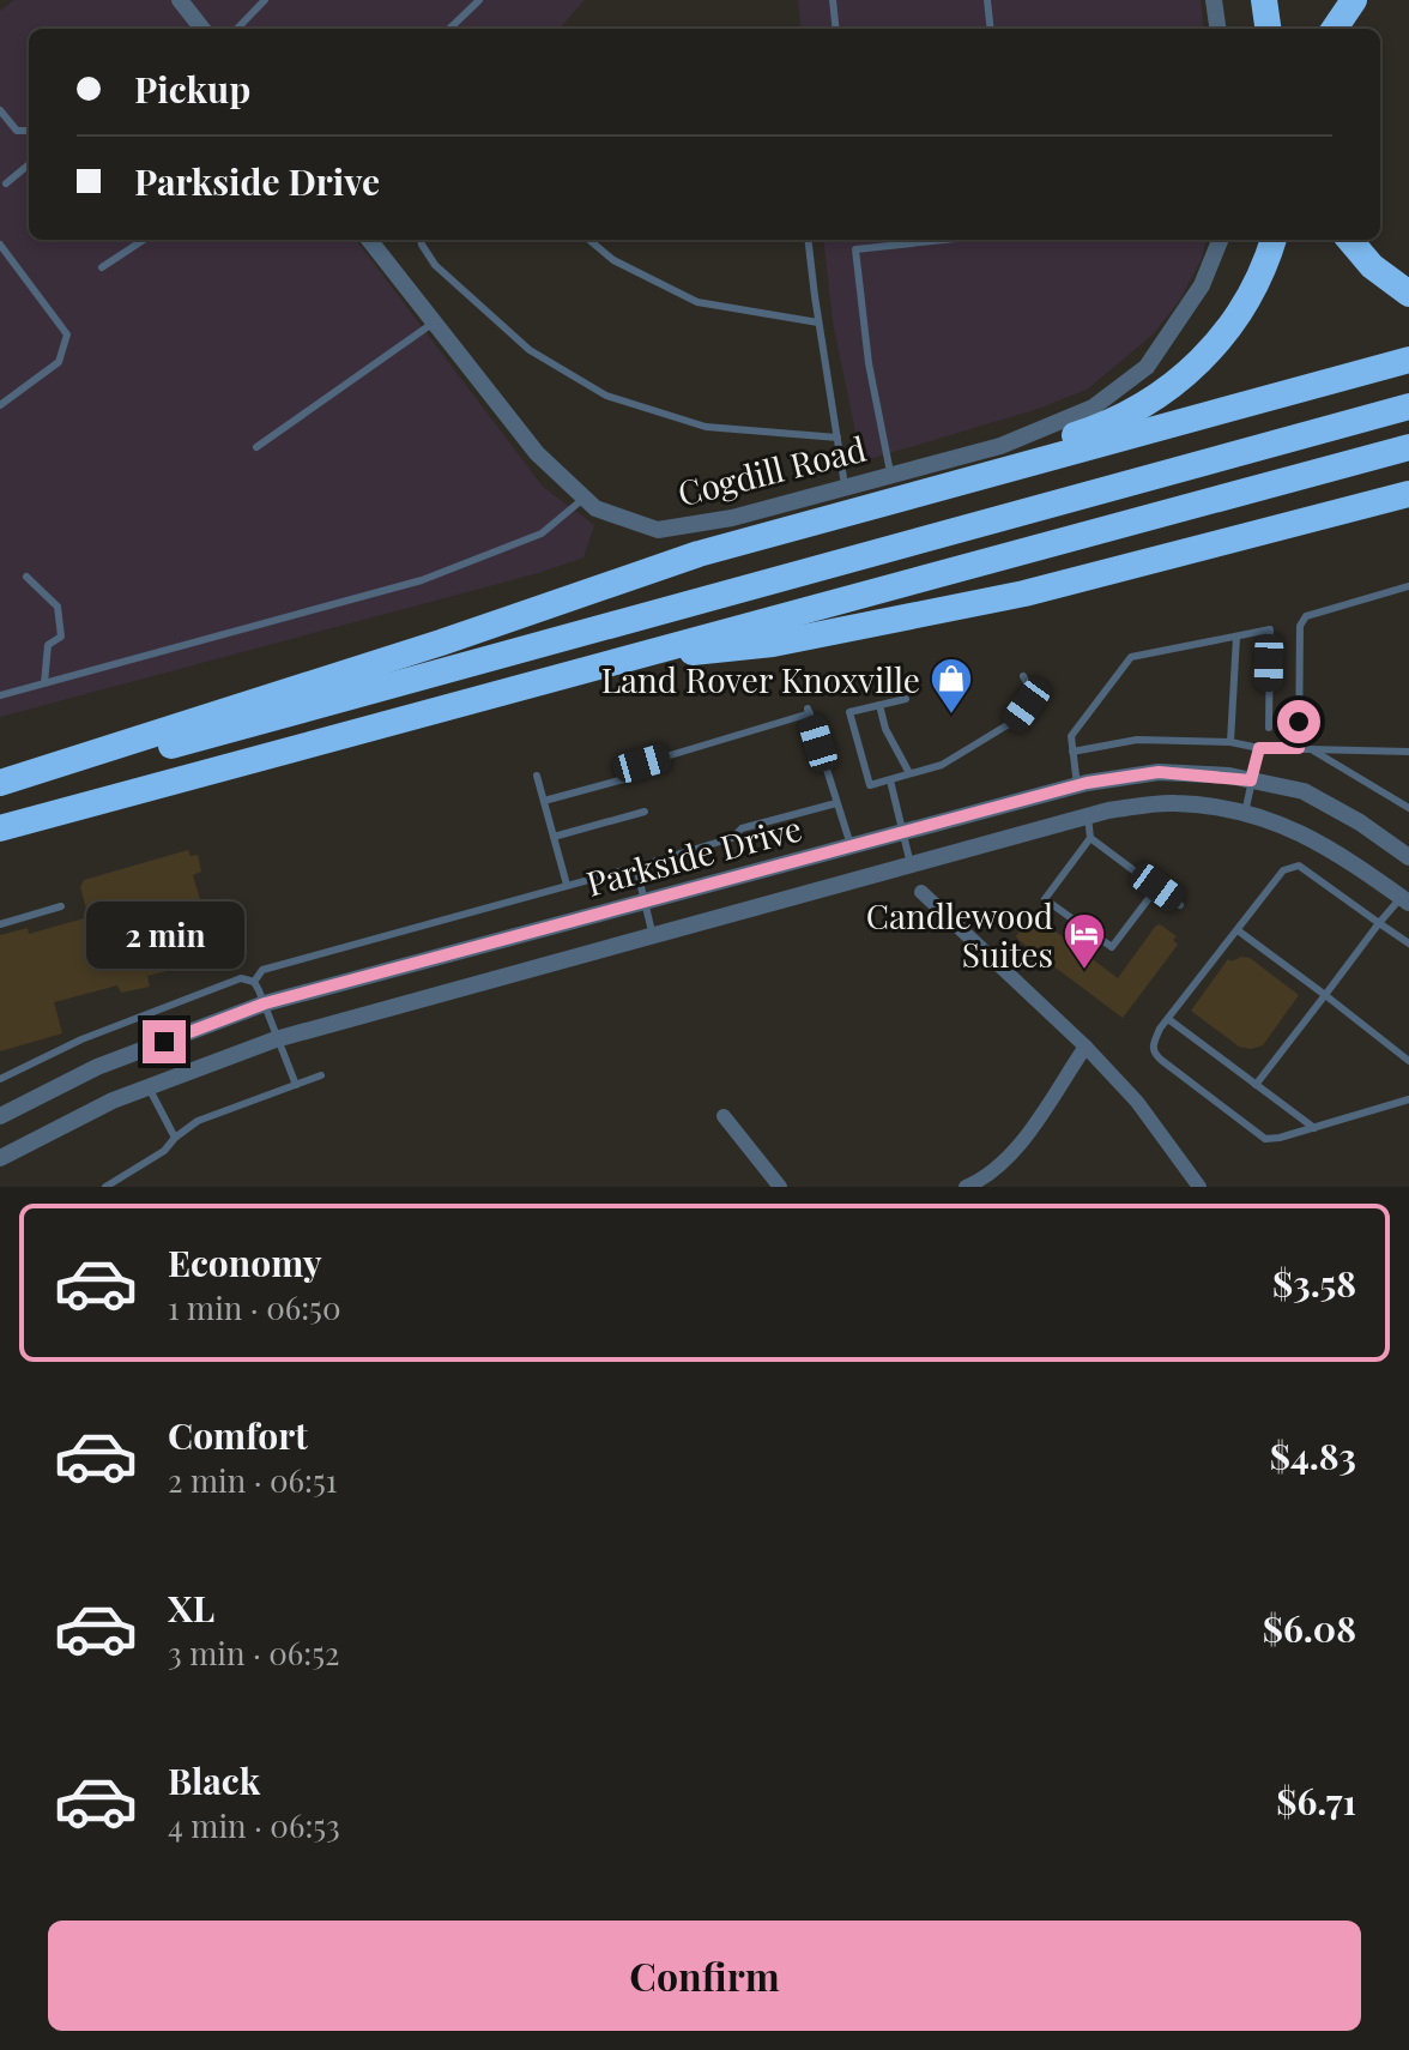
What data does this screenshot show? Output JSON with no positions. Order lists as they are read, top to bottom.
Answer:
{
  "streets": {
    "street": ["Cogdill Road", "Parkside Drive"]
  },
  "places": {
    "shop": ["Land Rover Knoxville"],
    "hotel": ["Candlewood Suites"]
  },
  "page": {
    "banner": ["Pickup", "Parkside Drive"],
    "bubble": "2 min",
    "list": [
      {
        "name": "Economy",
        "note": "1 min · 06:50",
        "value": "$3.58"
      },
      {
        "name": "Comfort",
        "note": "2 min · 06:51",
        "value": "$4.83"
      },
      {
        "name": "XL",
        "note": "3 min · 06:52",
        "value": "$6.08"
      },
      {
        "name": "Black",
        "note": "4 min · 06:53",
        "value": "$6.71"
      }
    ],
    "buttons": "Confirm"
  }
}
